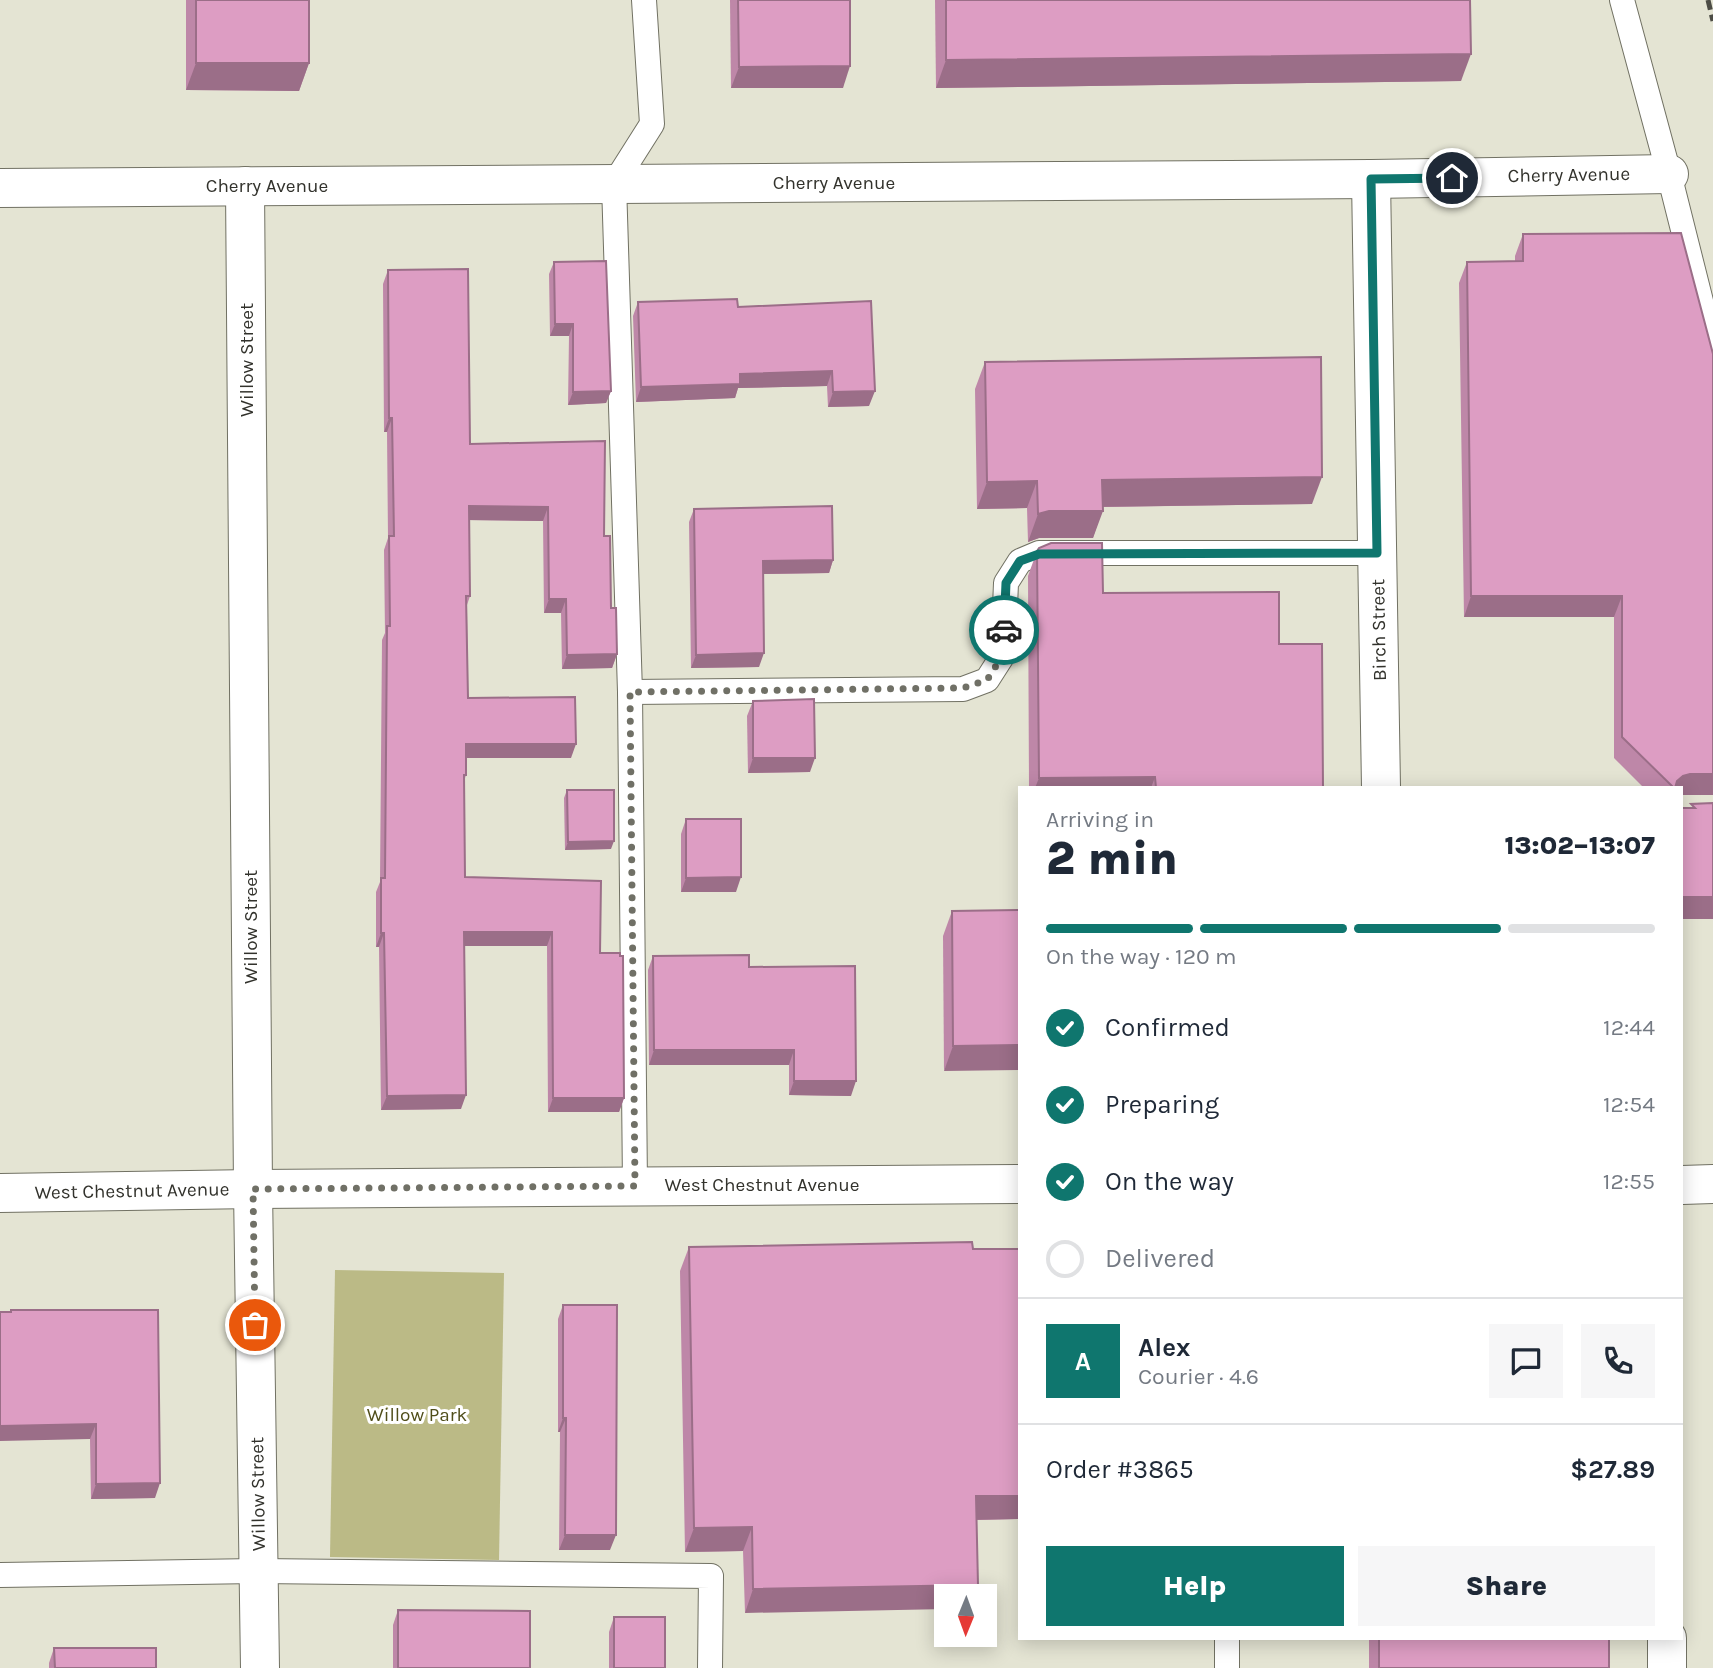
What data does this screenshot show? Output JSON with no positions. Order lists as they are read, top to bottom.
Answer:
{
  "streets": {
    "street": [
      "Cherry Avenue",
      "Willow Street",
      "Birch Street",
      "West Chestnut Avenue"
    ]
  },
  "crossings": [
    ["Cherry Avenue", "Willow Street"],
    ["Cherry Avenue", "Birch Street"],
    ["Willow Street", "West Chestnut Avenue"]
  ],
  "parks": ["Willow Park"],
  "north": "bottom",
  "page": {
    "heading": ["2 min", "Arriving in", "13:02–13:07"],
    "panel": [
      "Alex",
      "Courier · 4.6",
      "Order #3865",
      "$27.89"
    ],
    "bar": "On the way · 120 m",
    "list": [
      ["Confirmed", "12:44"],
      ["Preparing", "12:54"],
      ["On the way", "12:55"],
      "Delivered"
    ],
    "round": "A",
    "buttons": ["Help", "Share"]
  }
}
